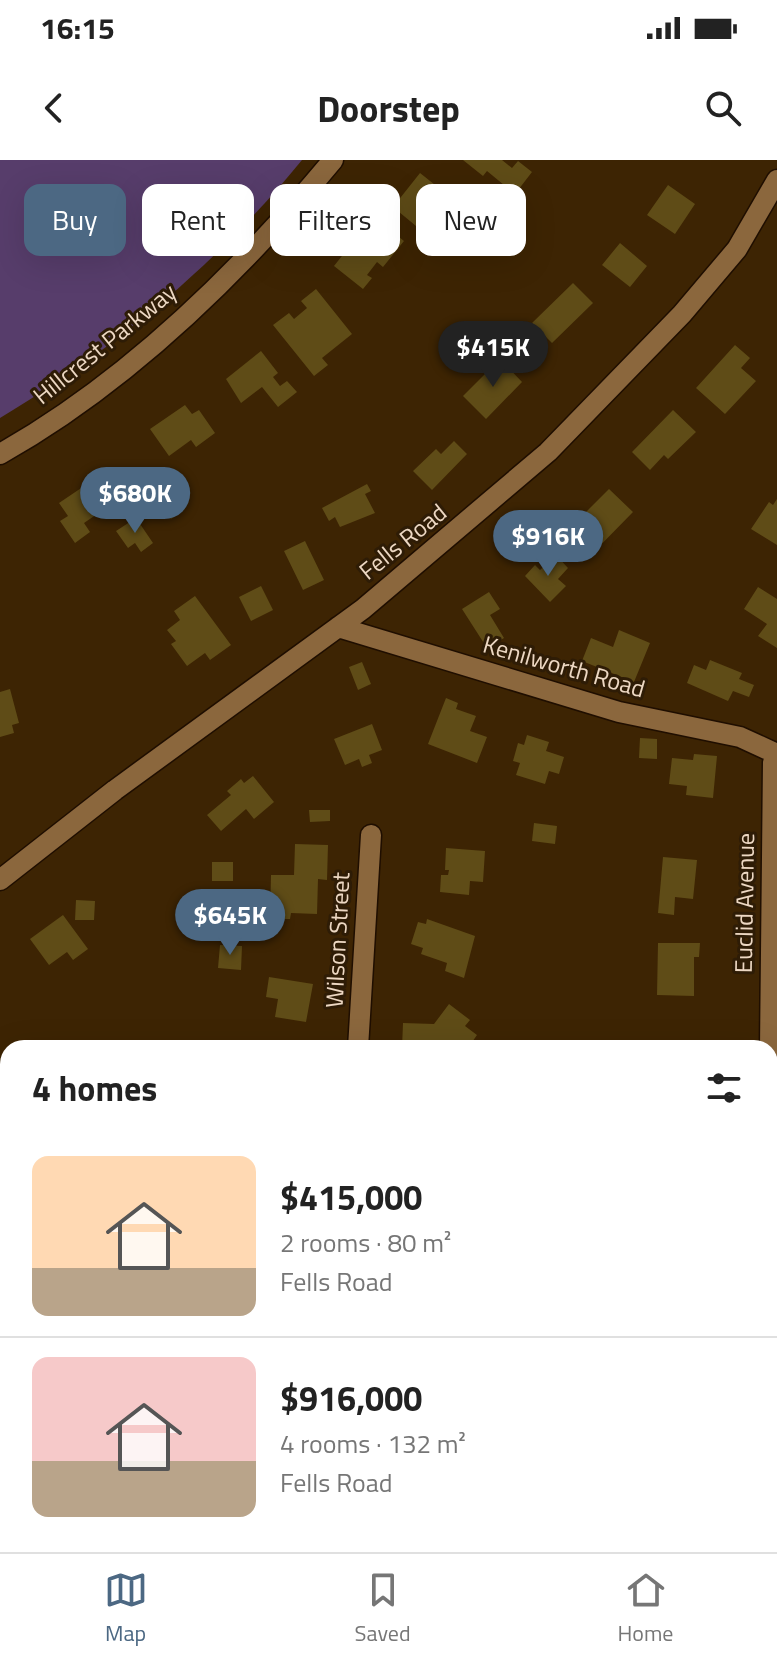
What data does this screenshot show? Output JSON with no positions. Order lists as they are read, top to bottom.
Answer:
{
  "streets": {
    "street": [
      "Hillcrest Parkway",
      "Fells Road",
      "Kenilworth Road",
      "Euclid Avenue",
      "Wilson Street"
    ]
  },
  "crossings": [
    ["Fells Road", "Kenilworth Road"]
  ],
  "page": {
    "status": "16:15",
    "header": "Doorstep",
    "chip": [
      "Buy",
      "Rent",
      "Filters",
      "New"
    ],
    "price": [
      "$415K",
      "$680K",
      "$916K",
      "$645K"
    ],
    "heading": "4 homes",
    "list": [
      {
        "name": "$415,000",
        "note": "2 rooms · 80 m² · Fells Road"
      },
      {
        "name": "$916,000",
        "note": "4 rooms · 132 m² · Fells Road"
      }
    ],
    "tabs": ["Map", "Saved", "Home"]
  }
}
